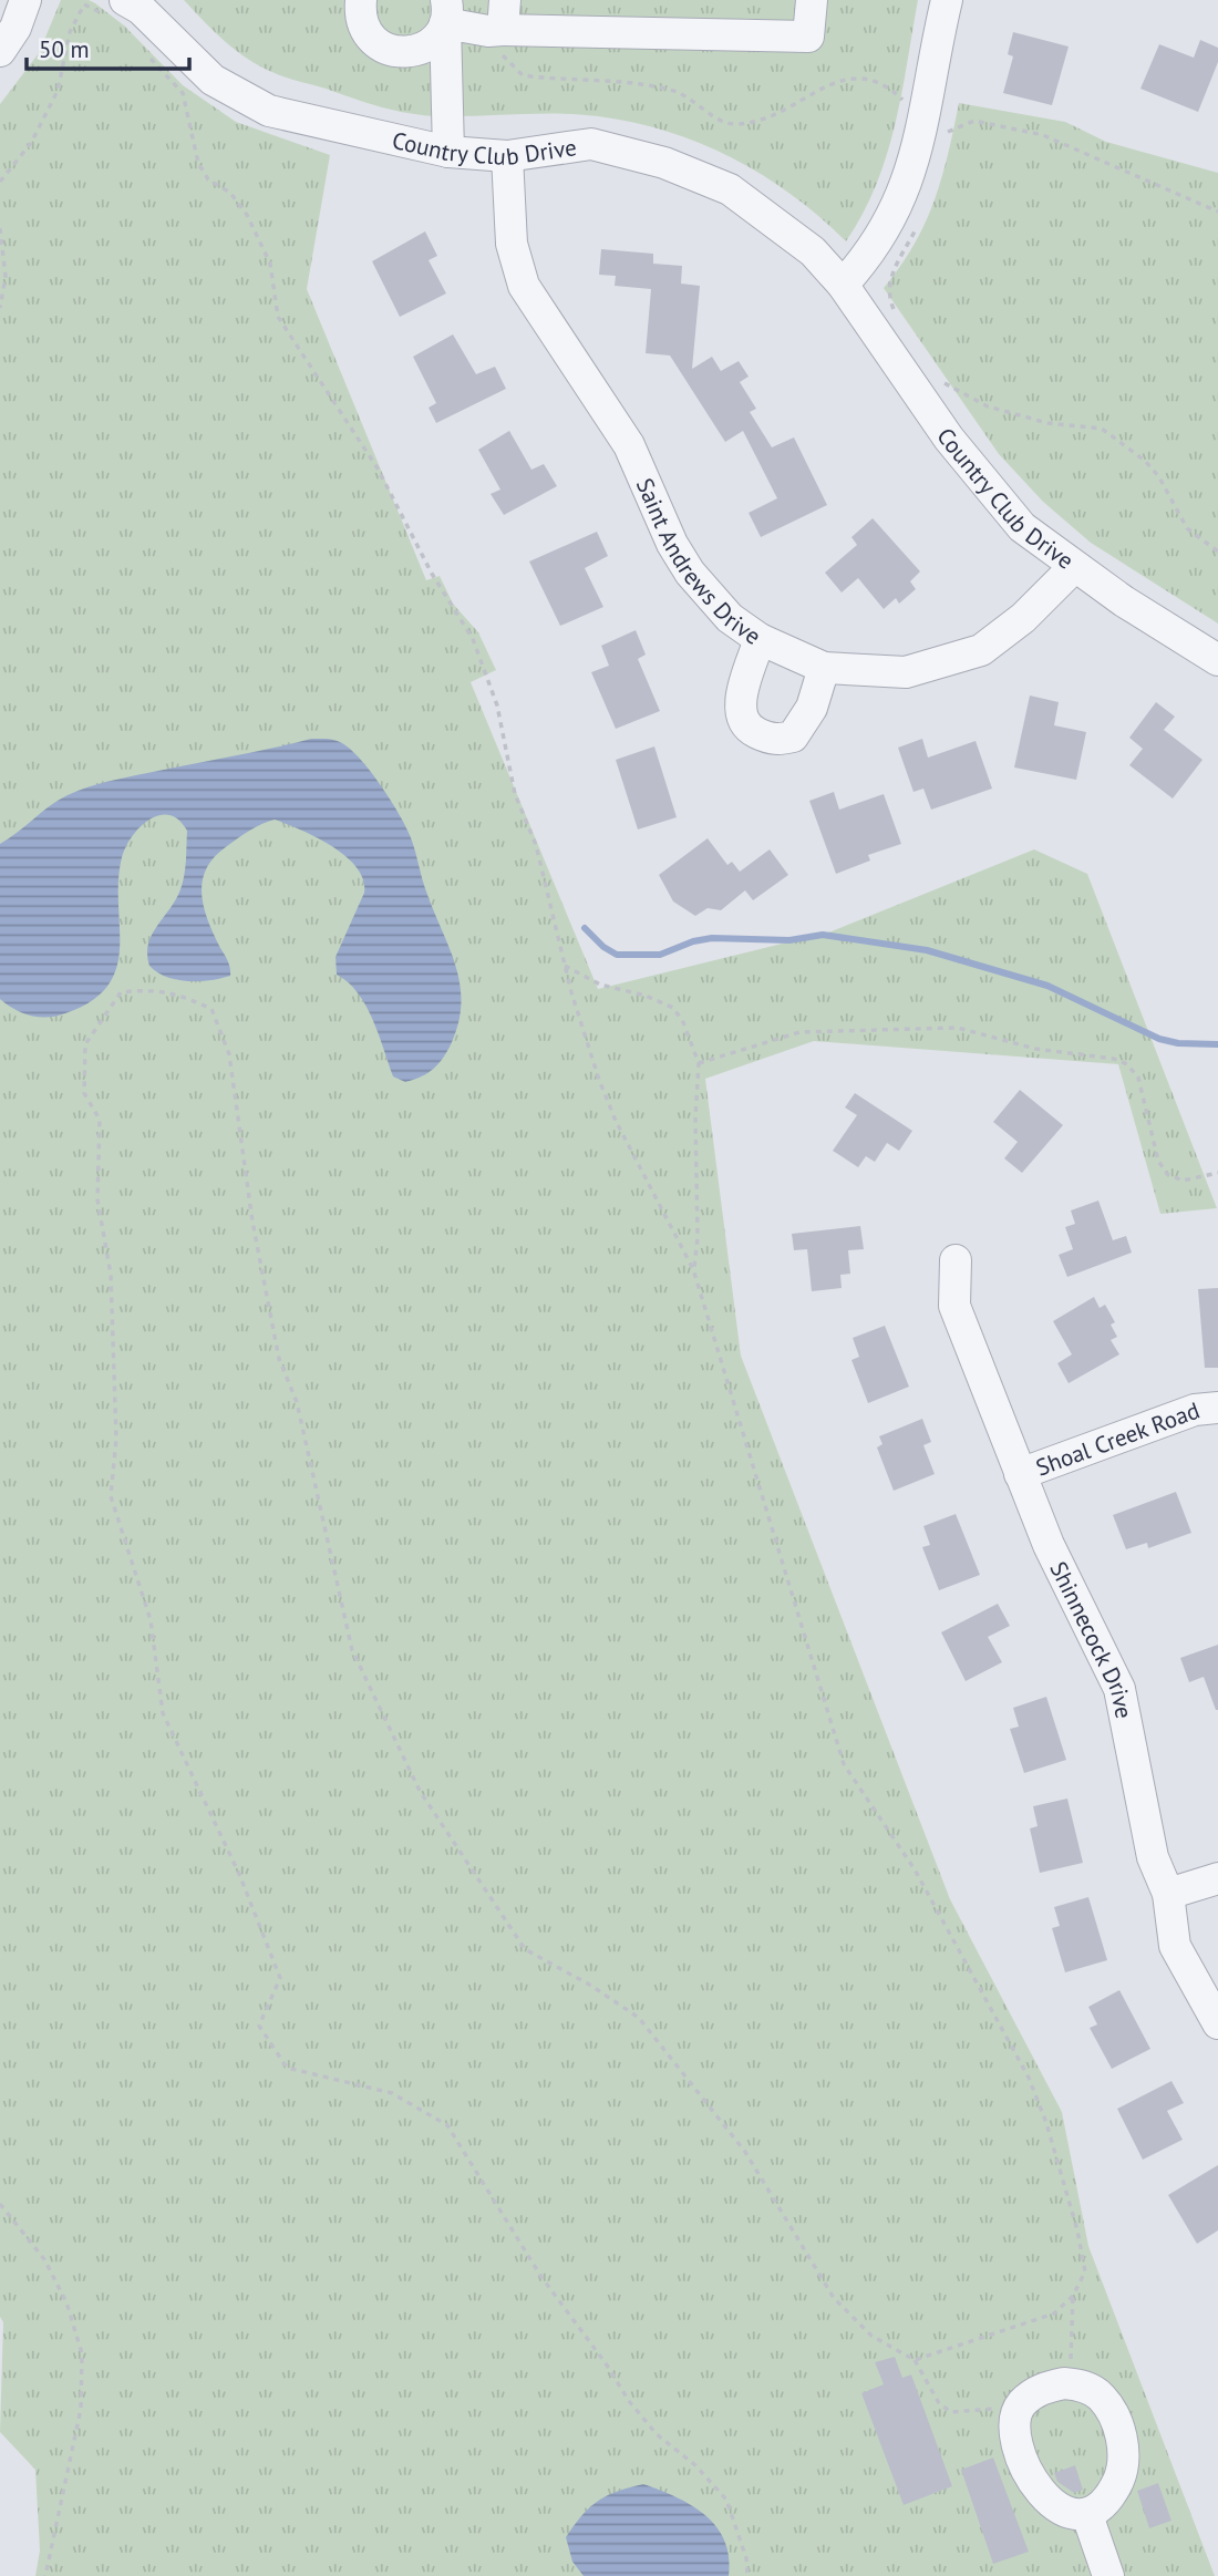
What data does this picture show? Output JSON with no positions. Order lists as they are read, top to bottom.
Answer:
{
  "streets": {
    "street": [
      "Country Club Drive",
      "Saint Andrews Drive",
      "Shoal Creek Road",
      "Shinnecock Drive"
    ]
  },
  "crossings": [
    ["Country Club Drive", "Saint Andrews Drive"],
    ["Shoal Creek Road", "Shinnecock Drive"]
  ],
  "scale_bar": "50 m"
}
